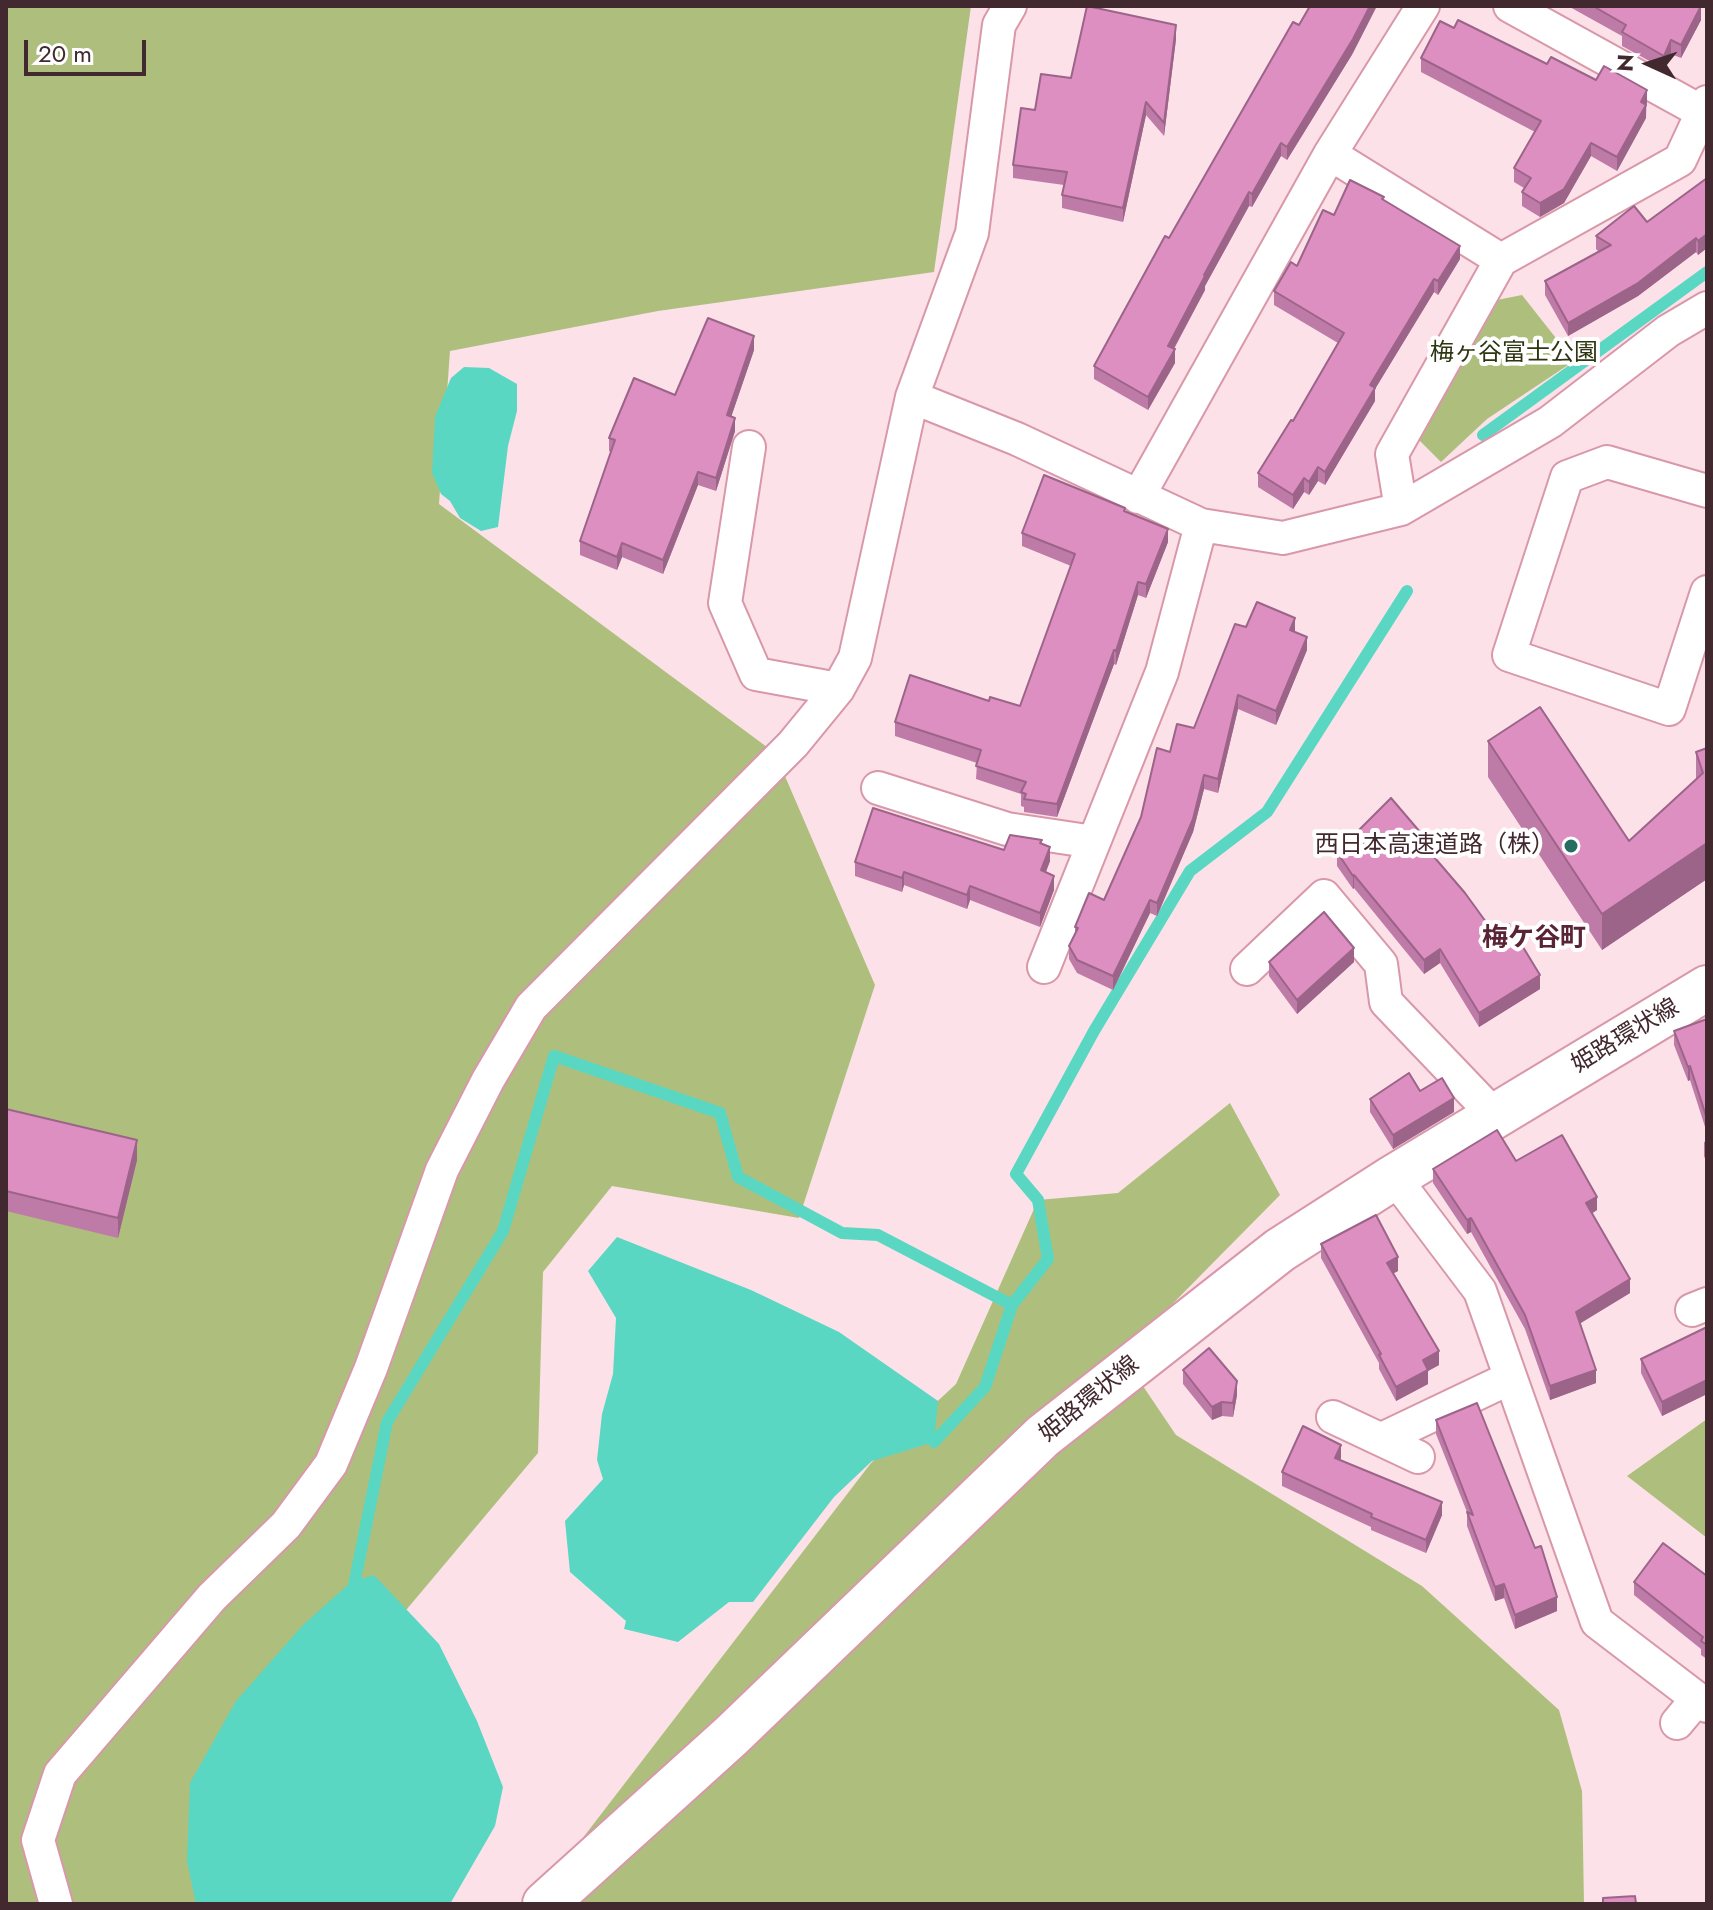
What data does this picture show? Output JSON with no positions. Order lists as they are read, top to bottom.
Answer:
{
  "streets": {
    "main road": ["姫路環状線"]
  },
  "districts": ["梅ケ谷町"],
  "parks": ["梅ヶ谷富士公園"],
  "places": ["西日本高速道路（株）"],
  "scale_bar": "20 m",
  "north": "left"
}
